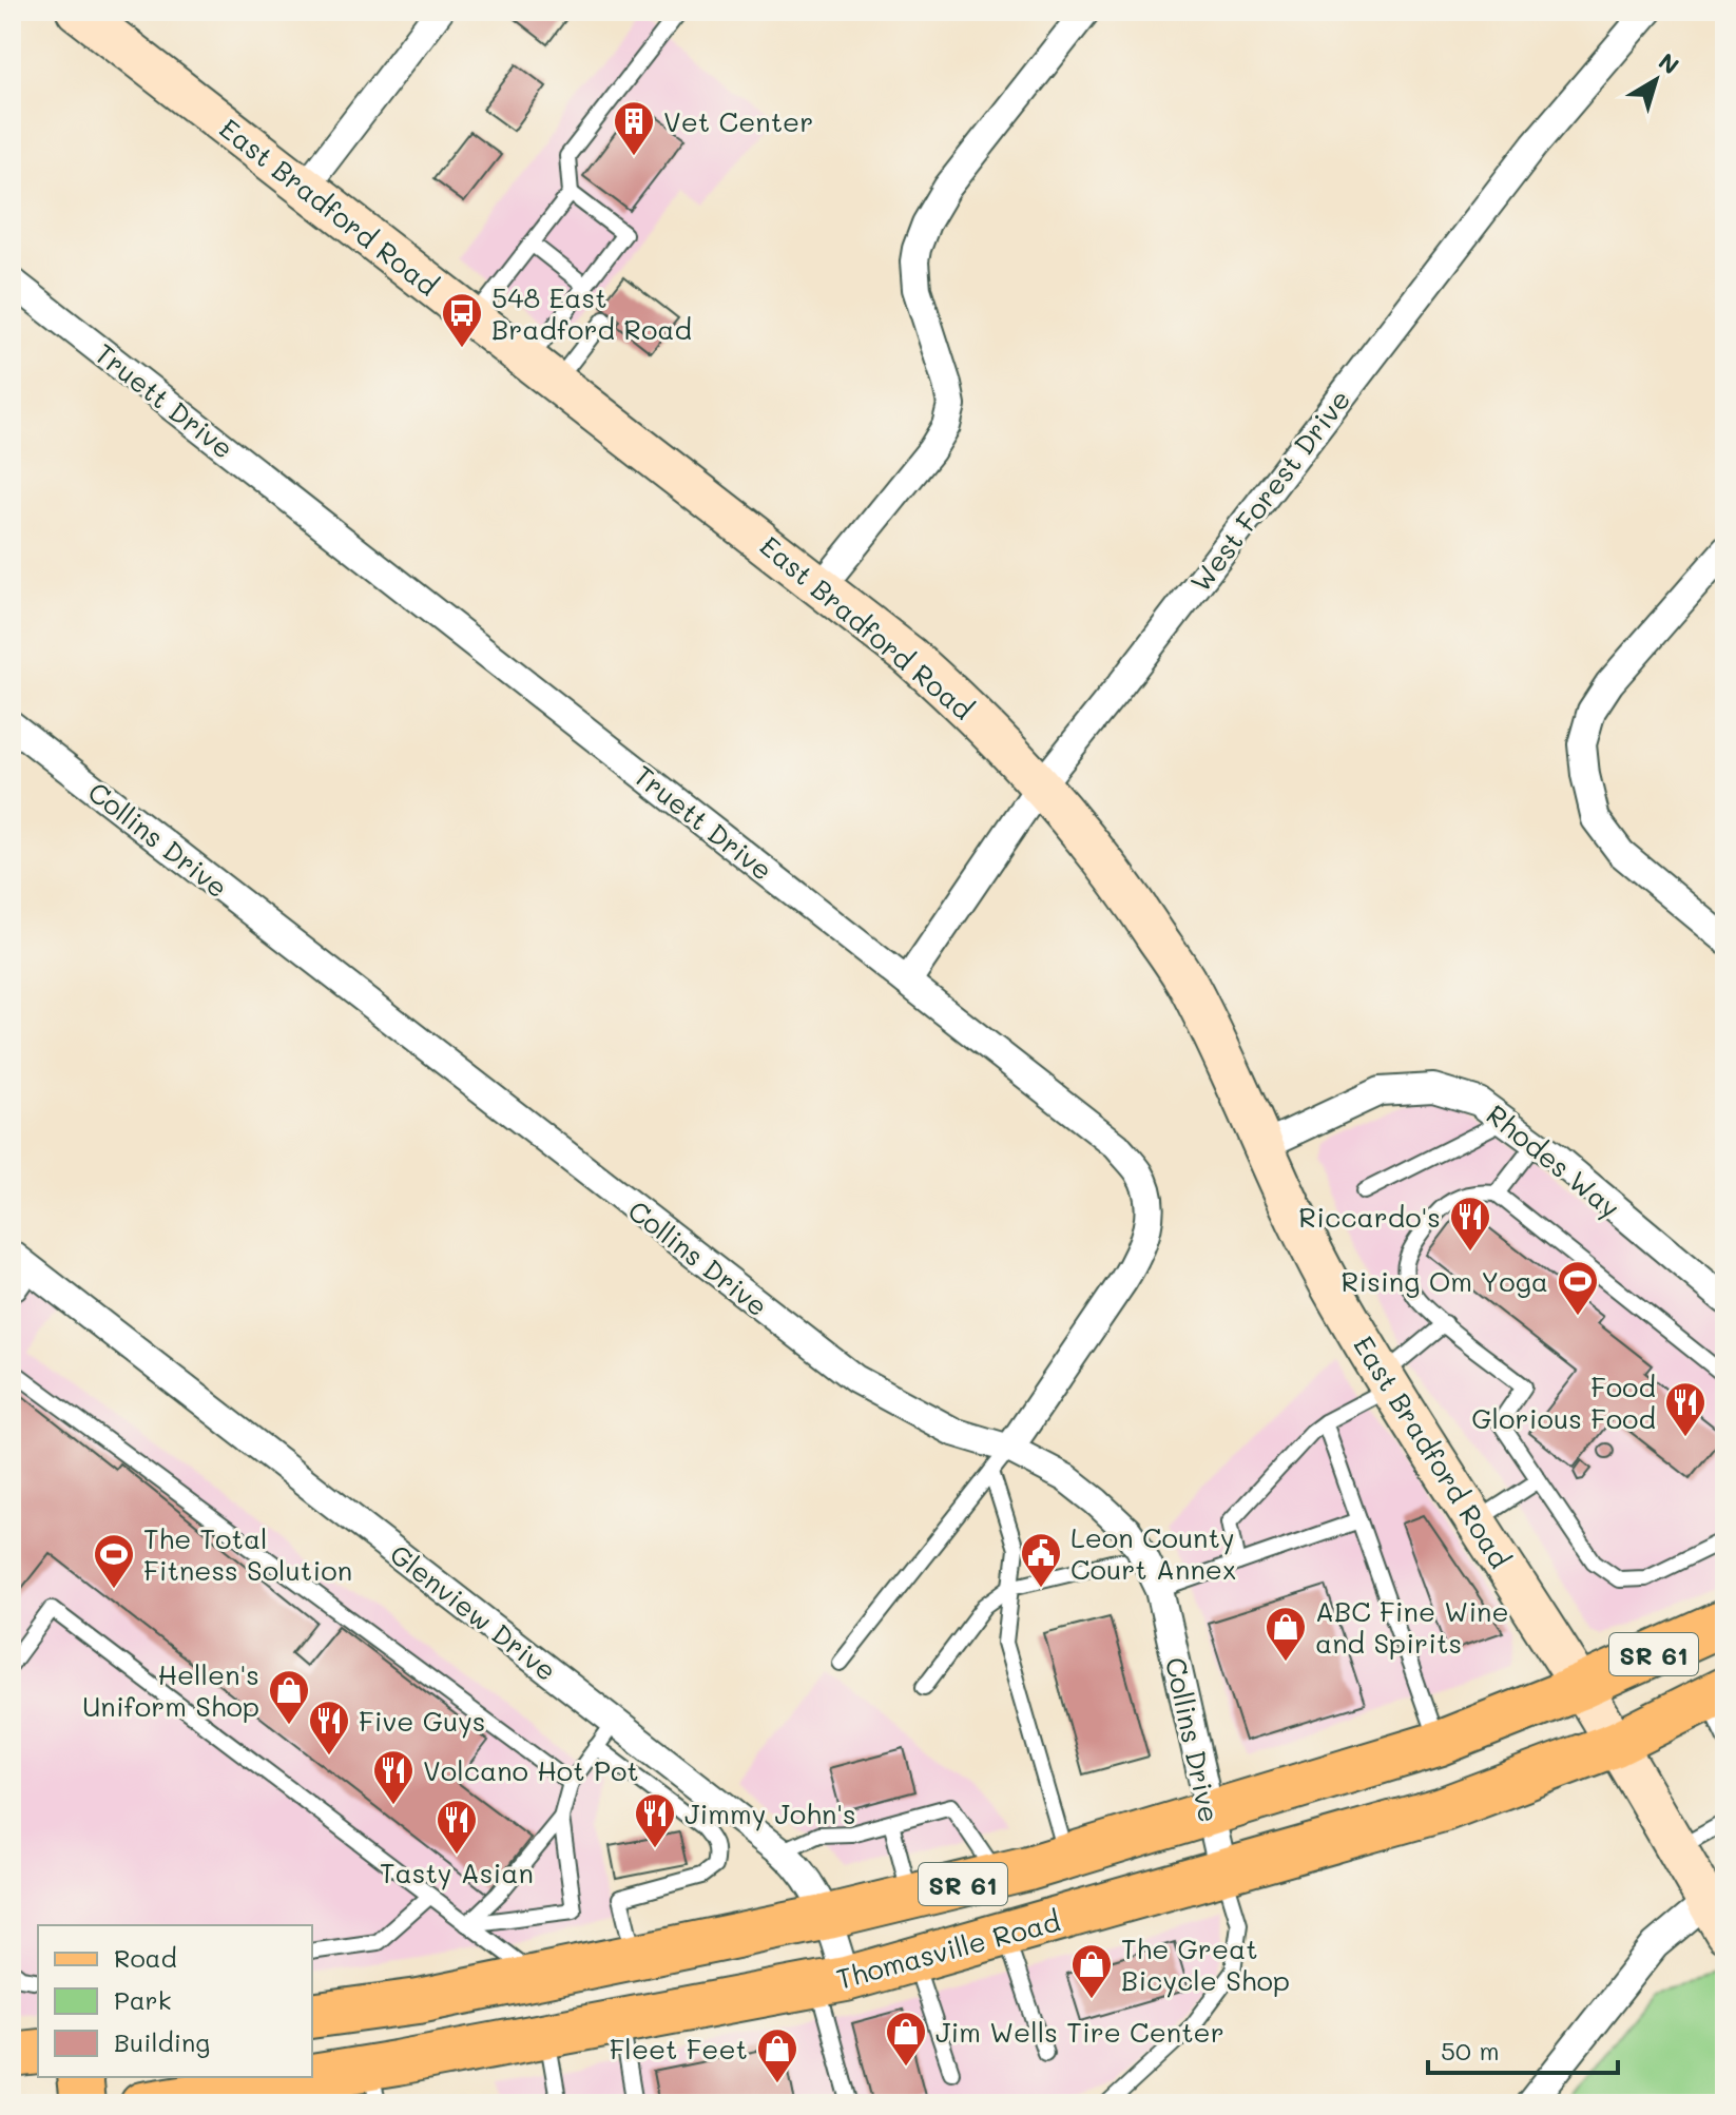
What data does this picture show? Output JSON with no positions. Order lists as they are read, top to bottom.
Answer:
{
  "streets": {
    "main road": ["SR 61", "Thomasville Road"],
    "street": [
      "East Bradford Road",
      "Truett Drive",
      "West Forest Drive",
      "Collins Drive",
      "Rhodes Way",
      "Glenview Drive"
    ]
  },
  "crossings": [
    ["East Bradford Road", "West Forest Drive"],
    ["East Bradford Road", "Rhodes Way"],
    ["East Bradford Road", "SR 61"],
    ["East Bradford Road", "Thomasville Road"],
    ["Truett Drive", "West Forest Drive"],
    ["Truett Drive", "Collins Drive"],
    ["Collins Drive", "SR 61"],
    ["Collins Drive", "Thomasville Road"],
    ["Glenview Drive", "SR 61"],
    ["Glenview Drive", "Thomasville Road"]
  ],
  "places": {
    "building": ["Vet Center"],
    "bus stop": ["548 East Bradford Road"],
    "restaurant": [
      "Riccardo's",
      "Food Glorious Food",
      "Five Guys",
      "Volcano Hot Pot",
      "Jimmy John's",
      "Tasty Asian"
    ],
    "sports": ["Rising Om Yoga", "The Total Fitness Solution"],
    "public building": ["Leon County Court Annex"],
    "shop": [
      "ABC Fine Wine and Spirits",
      "Hellen's Uniform Shop",
      "The Great Bicycle Shop",
      "Jim Wells Tire Center",
      "Fleet Feet"
    ]
  },
  "legend": ["Road", "Park", "Building"],
  "scale_bar": "50 m",
  "north": "top right"
}
